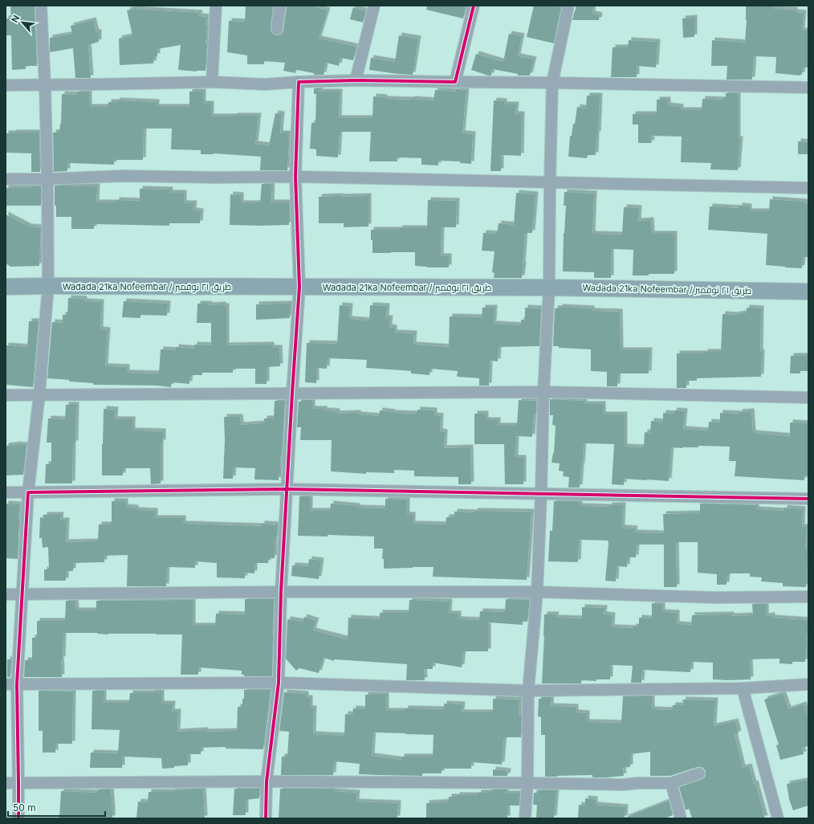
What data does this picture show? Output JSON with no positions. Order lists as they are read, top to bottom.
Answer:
{
  "streets": {
    "street": ["Wadada 21ka Nofeembar / طريق ٢١ نوفمبر"]
  },
  "scale_bar": "50 m",
  "north": "top left"
}
